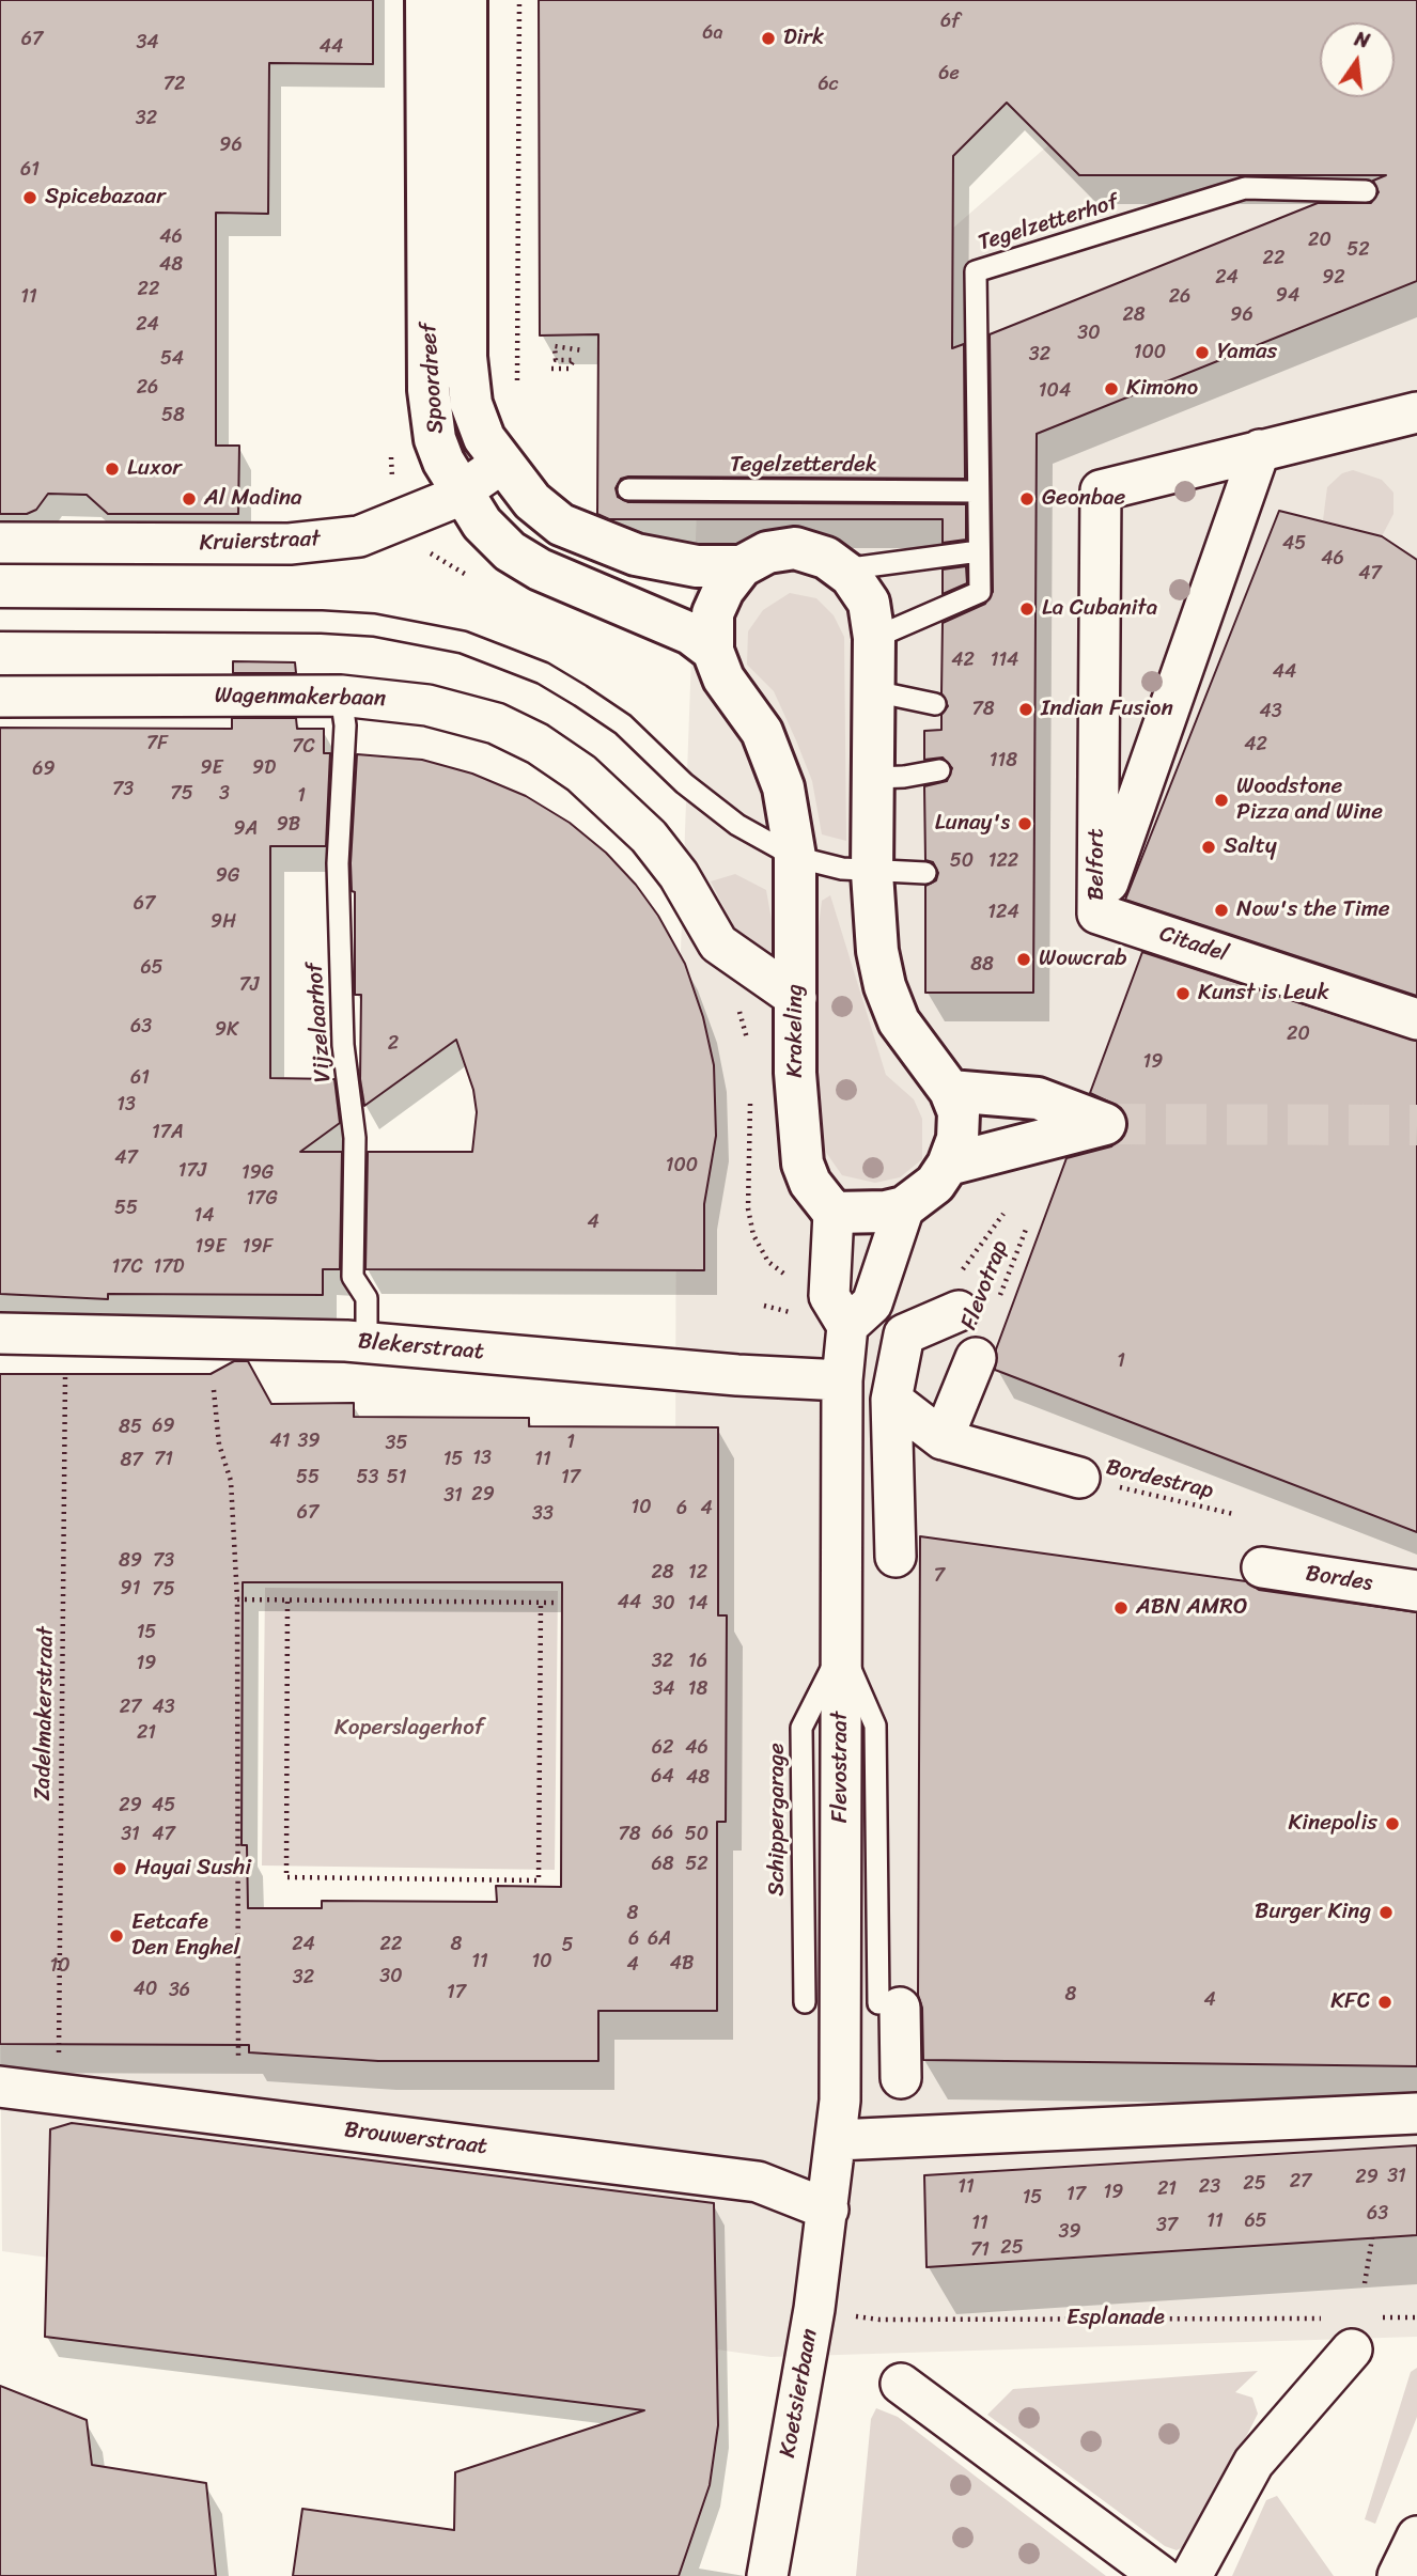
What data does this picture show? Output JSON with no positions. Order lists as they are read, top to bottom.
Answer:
{
  "streets": {
    "main road": ["Spoordreef", "Krakeling"],
    "street": [
      "Kruierstraat",
      "Wagenmakerbaan",
      "Belfort",
      "Citadel",
      "Blekerstraat",
      "Bordes",
      "Flevostraat",
      "Brouwerstraat",
      "Koetsierbaan"
    ],
    "lane": [
      "Tegelzetterhof",
      "Tegelzetterdek",
      "Vijzelaarhof",
      "Schippergarage"
    ],
    "path": [
      "Flevotrap",
      "Bordestrap",
      "Zadelmakerstraat",
      "Esplanade"
    ]
  },
  "crossings": [
    ["Tegelzetterhof", "Tegelzetterdek"],
    ["Spoordreef", "Kruierstraat"],
    ["Spoordreef", "Krakeling"],
    ["Wagenmakerbaan", "Vijzelaarhof"],
    ["Wagenmakerbaan", "Krakeling"],
    ["Belfort", "Citadel"],
    ["Vijzelaarhof", "Blekerstraat"],
    ["Blekerstraat", "Zadelmakerstraat"],
    ["Blekerstraat", "Flevostraat"],
    ["Zadelmakerstraat", "Brouwerstraat"],
    ["Flevostraat", "Schippergarage"],
    ["Flevostraat", "Brouwerstraat"],
    ["Flevostraat", "Koetsierbaan"],
    ["Brouwerstraat", "Koetsierbaan"],
    ["Esplanade", "Koetsierbaan"]
  ],
  "parks": ["Koperslagerhof"],
  "places": [
    "Dirk",
    "Spicebazaar",
    "Yamas",
    "Kimono",
    "Luxor",
    "Al Madina",
    "Geonbae",
    "La Cubanita",
    "Indian Fusion",
    "Woodstone Pizza and Wine",
    "Lunay's",
    "Salty",
    "Now's the Time",
    "Wowcrab",
    "Kunst is Leuk",
    "ABN AMRO",
    "Kinepolis",
    "Hayai Sushi",
    "Burger King",
    "Eetcafe Den Enghel",
    "KFC"
  ],
  "house_numbers": [
    "6f",
    "6a",
    "67",
    "34",
    "44",
    "6e",
    "72",
    "6c",
    "32",
    "96",
    "61",
    "46",
    "20",
    "52",
    "22",
    "48",
    "24",
    "92",
    "22",
    "94",
    "11",
    "26",
    "28",
    "96",
    "24",
    "30",
    "100",
    "32",
    "54",
    "26",
    "104",
    "58",
    "45",
    "46",
    "47",
    "42",
    "114",
    "44",
    "78",
    "43",
    "7F",
    "42",
    "7C",
    "118",
    "9E",
    "9D",
    "69",
    "73",
    "75",
    "3",
    "1",
    "9B",
    "9A",
    "50",
    "122",
    "9G",
    "67",
    "124",
    "9H",
    "88",
    "65",
    "7J",
    "63",
    "9K",
    "20",
    "2",
    "19",
    "61",
    "13",
    "17A",
    "47",
    "100",
    "17J",
    "19G",
    "17G",
    "55",
    "14",
    "4",
    "19E",
    "19F",
    "17C",
    "17D",
    "1",
    "69",
    "85",
    "41",
    "39",
    "1",
    "35",
    "13",
    "71",
    "15",
    "11",
    "87",
    "55",
    "53",
    "51",
    "17",
    "29",
    "31",
    "10",
    "6",
    "4",
    "67",
    "33",
    "89",
    "73",
    "28",
    "12",
    "7",
    "91",
    "75",
    "44",
    "30",
    "14",
    "15",
    "32",
    "16",
    "19",
    "34",
    "18",
    "27",
    "43",
    "21",
    "62",
    "46",
    "64",
    "48",
    "29",
    "45",
    "66",
    "31",
    "47",
    "78",
    "50",
    "68",
    "52",
    "8",
    "6",
    "6A",
    "24",
    "22",
    "8",
    "5",
    "11",
    "10",
    "4B",
    "4",
    "10",
    "30",
    "32",
    "40",
    "36",
    "17",
    "8",
    "4",
    "31",
    "29",
    "27",
    "25",
    "11",
    "23",
    "21",
    "19",
    "17",
    "15",
    "63",
    "11",
    "65",
    "11",
    "37",
    "39",
    "25",
    "71"
  ],
  "north": "top"
}
